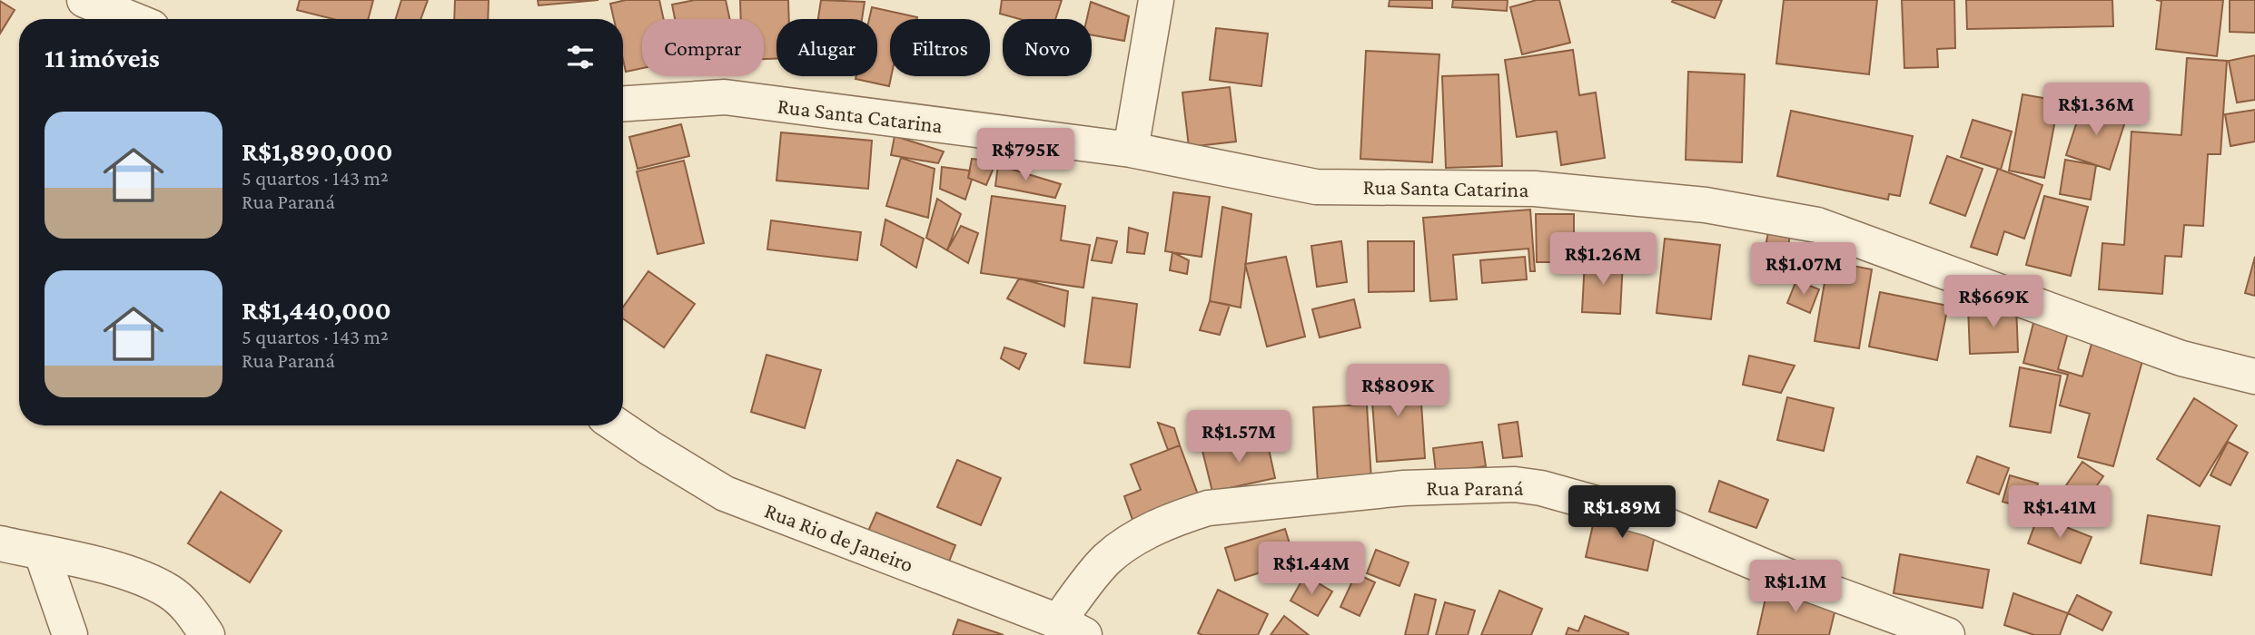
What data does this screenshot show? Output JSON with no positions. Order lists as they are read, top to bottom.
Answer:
{
  "streets": {
    "street": ["Rua Santa Catarina", "Rua Paraná", "Rua Rio de Janeiro"]
  },
  "crossings": [
    ["Rua Paraná", "Rua Rio de Janeiro"]
  ],
  "page": {
    "chip": [
      "Comprar",
      "Alugar",
      "Filtros",
      "Novo"
    ],
    "heading": "11 imóveis",
    "price": [
      "R$1.36M",
      "R$795K",
      "R$1.26M",
      "R$1.07M",
      "R$669K",
      "R$809K",
      "R$1.57M",
      "R$1.89M",
      "R$1.41M",
      "R$1.44M",
      "R$1.1M"
    ],
    "list": [
      {
        "name": "R$1,890,000",
        "note": "5 quartos · 143 m² · Rua Paraná"
      },
      {
        "name": "R$1,440,000",
        "note": "5 quartos · 143 m² · Rua Paraná"
      }
    ]
  }
}
